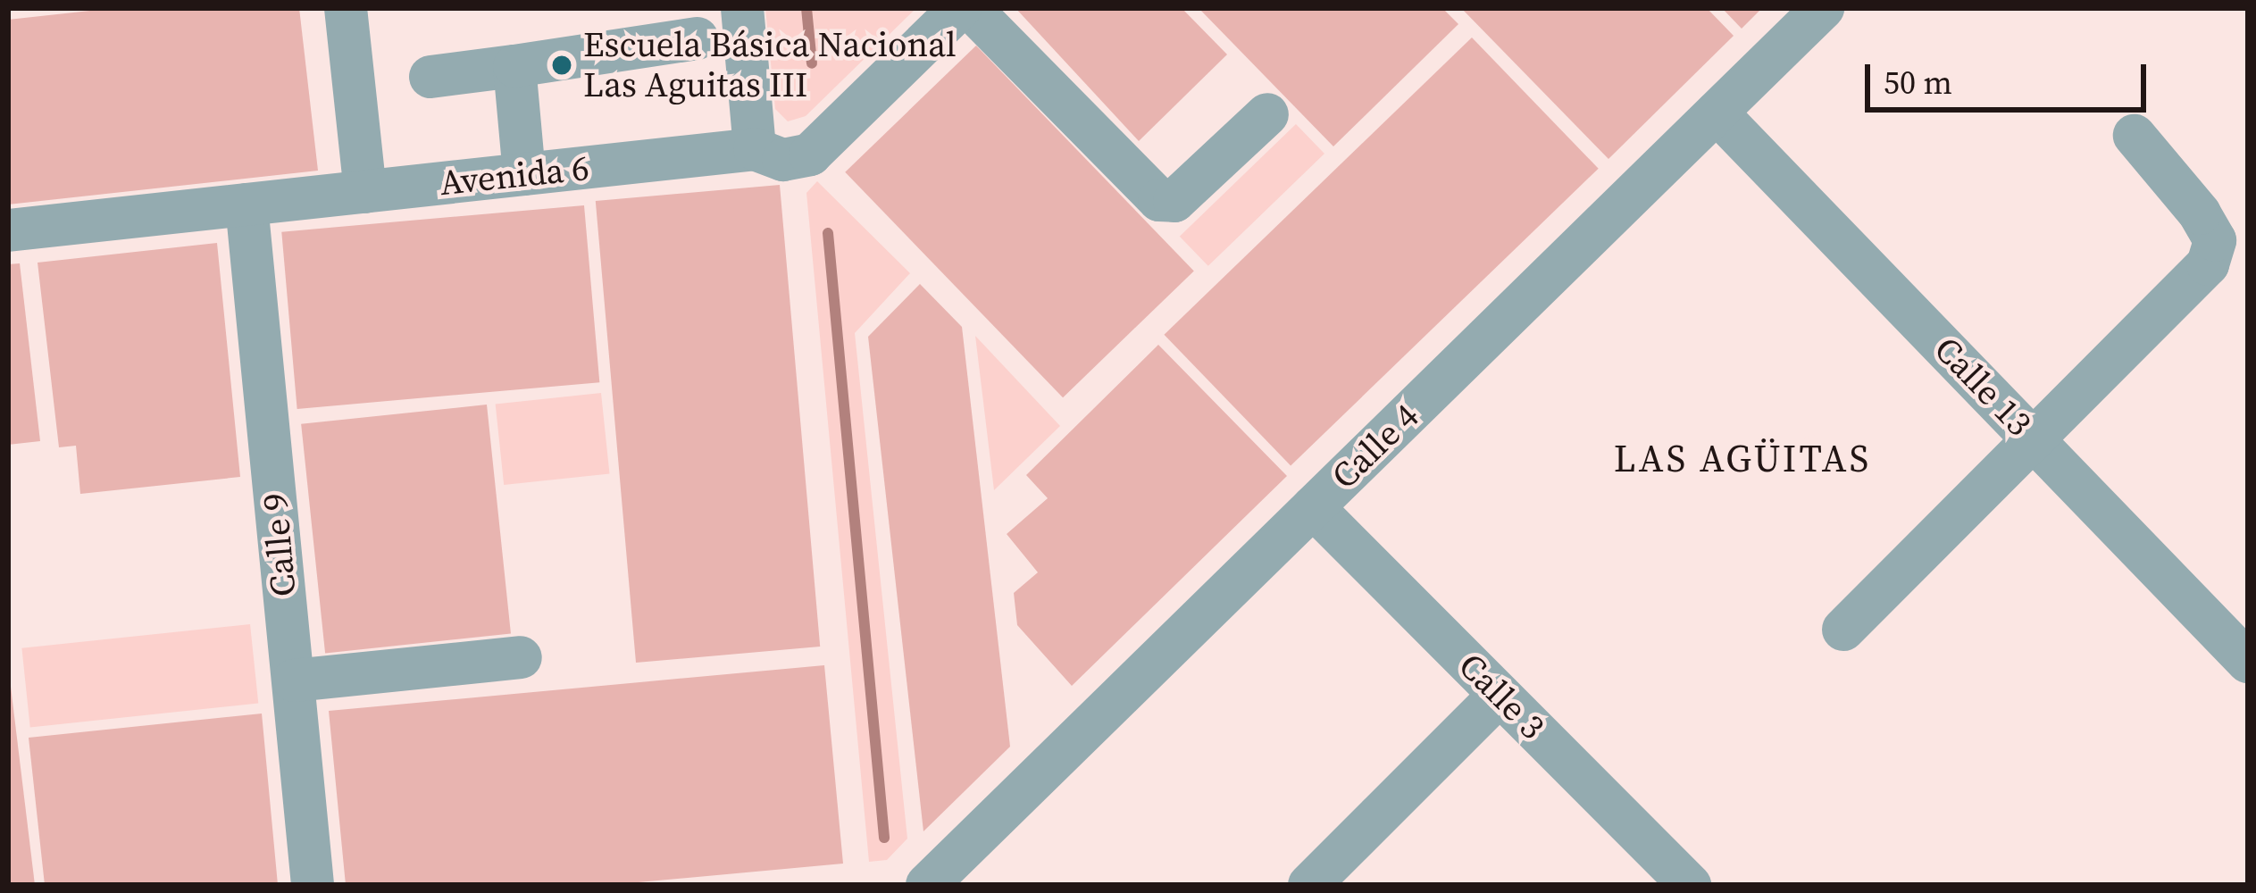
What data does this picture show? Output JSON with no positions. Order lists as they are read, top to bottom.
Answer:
{
  "streets": {
    "street": [
      "Avenida 6",
      "Calle 13",
      "Calle 4",
      "Calle 9",
      "Calle 3"
    ]
  },
  "crossings": [
    ["Avenida 6", "Calle 9"],
    ["Calle 13", "Calle 4"],
    ["Calle 4", "Calle 3"]
  ],
  "districts": ["LAS AGÜITAS"],
  "places": ["Escuela Básica Nacional Las Aguitas III"],
  "scale_bar": "50 m"
}
